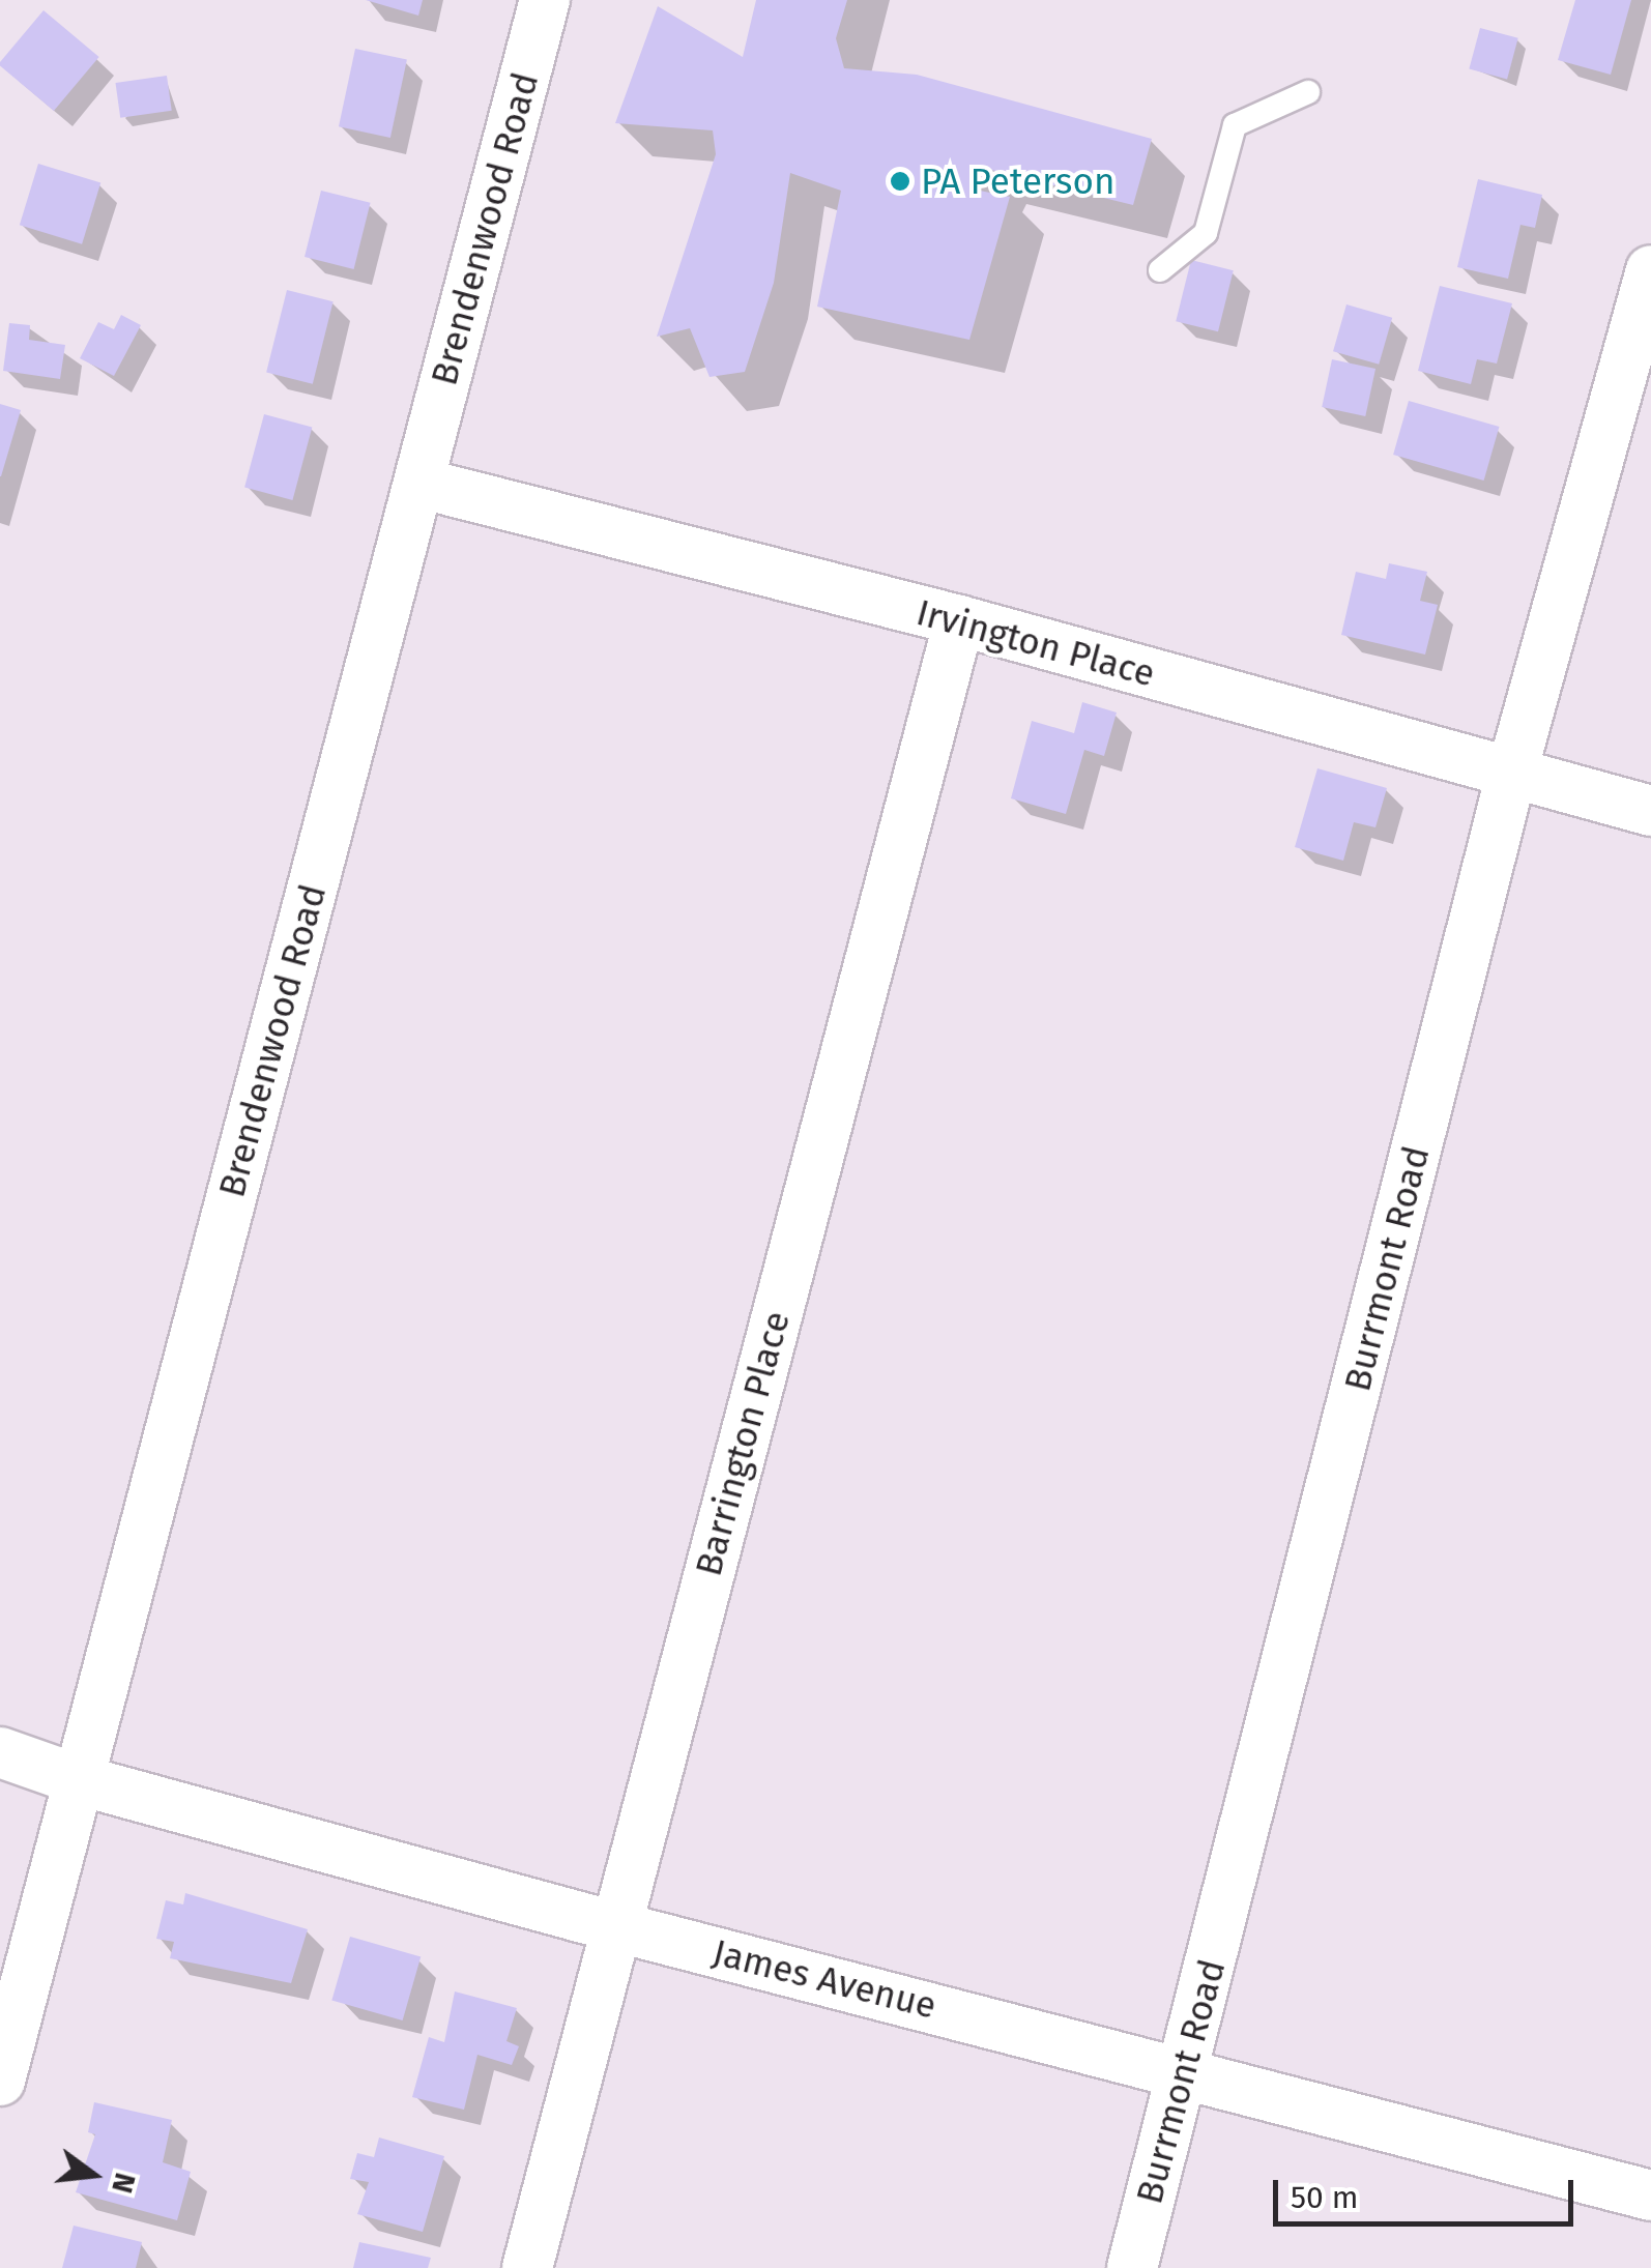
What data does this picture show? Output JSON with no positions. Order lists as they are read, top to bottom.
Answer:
{
  "streets": {
    "street": [
      "Brendenwood Road",
      "Irvington Place",
      "Burrmont Road",
      "Barrington Place",
      "James Avenue"
    ]
  },
  "crossings": [
    ["Brendenwood Road", "Irvington Place"],
    ["Brendenwood Road", "James Avenue"],
    ["Irvington Place", "Burrmont Road"],
    ["Irvington Place", "Barrington Place"],
    ["Burrmont Road", "James Avenue"],
    ["Barrington Place", "James Avenue"]
  ],
  "places": ["PA Peterson"],
  "scale_bar": "50 m",
  "north": "right"
}
